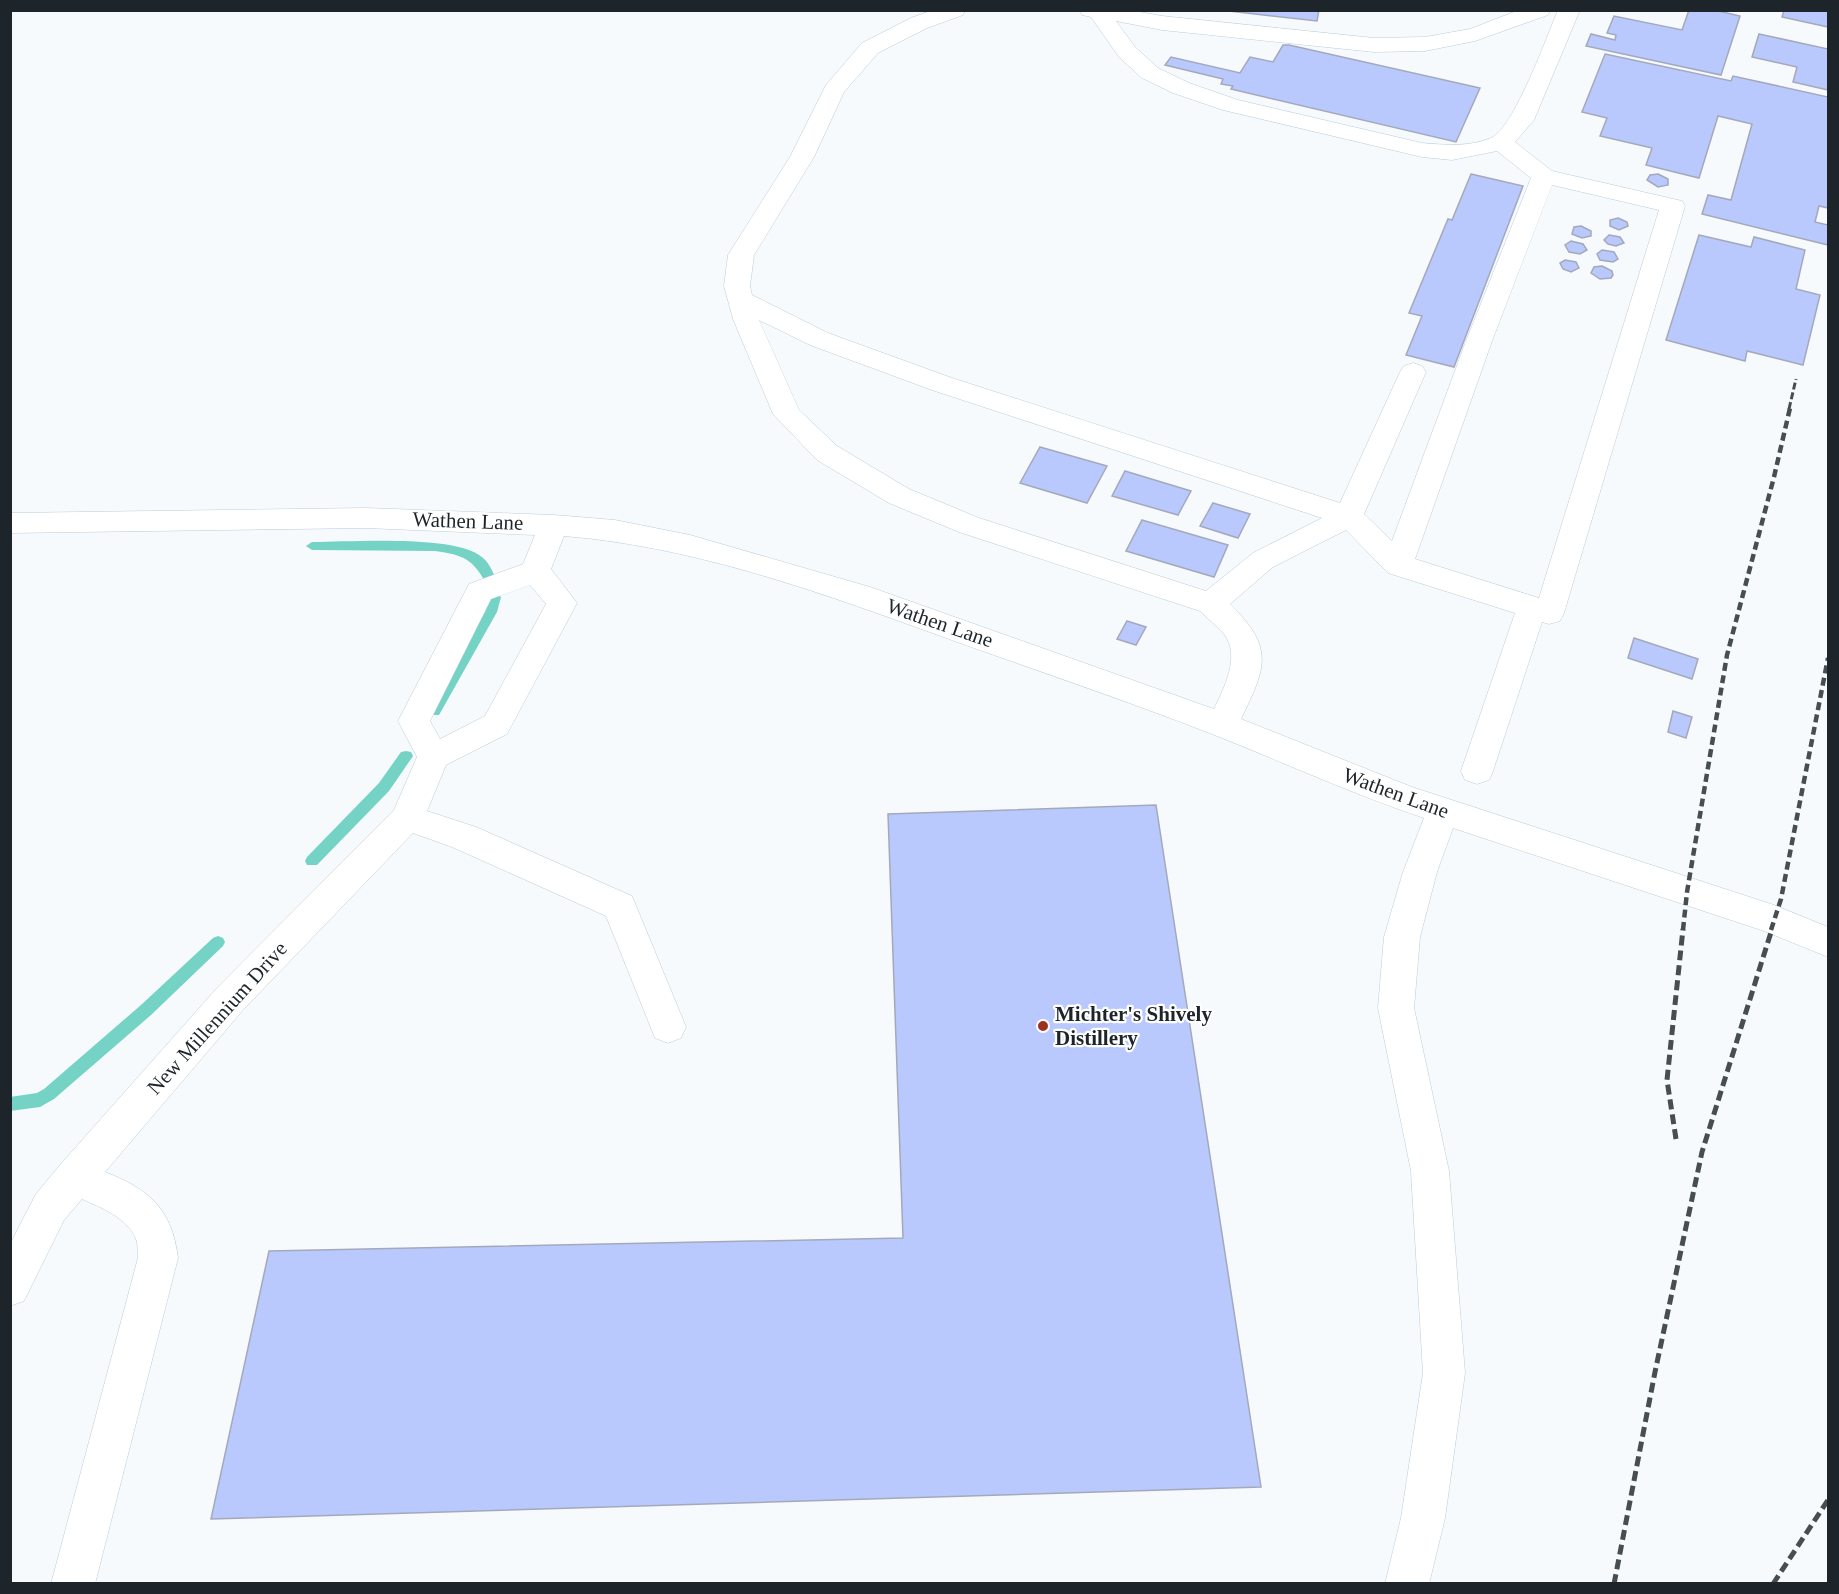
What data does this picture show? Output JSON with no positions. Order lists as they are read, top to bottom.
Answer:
{
  "streets": {
    "street": ["Wathen Lane", "New Millennium Drive"]
  },
  "places": ["Michter's Shively Distillery"]
}
